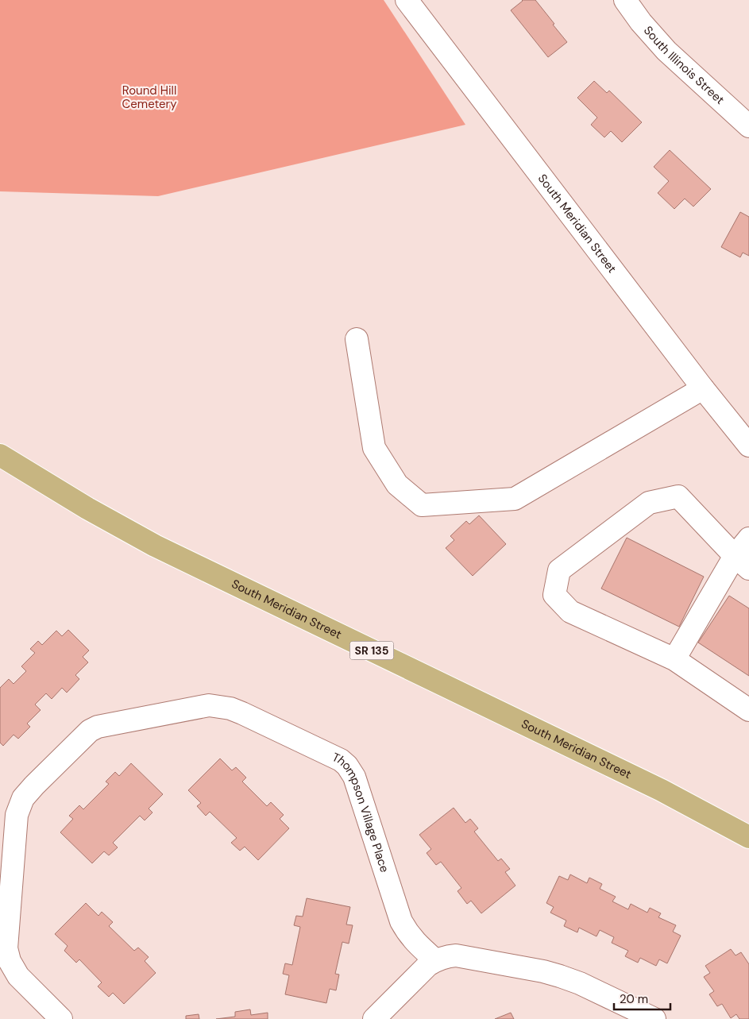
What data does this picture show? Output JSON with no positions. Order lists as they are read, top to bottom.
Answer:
{
  "streets": {
    "main road": ["South Meridian Street", "SR 135"],
    "street": ["South Illinois Street", "Thompson Village Place"]
  },
  "parks": ["Round Hill Cemetery"],
  "scale_bar": "20 m"
}
